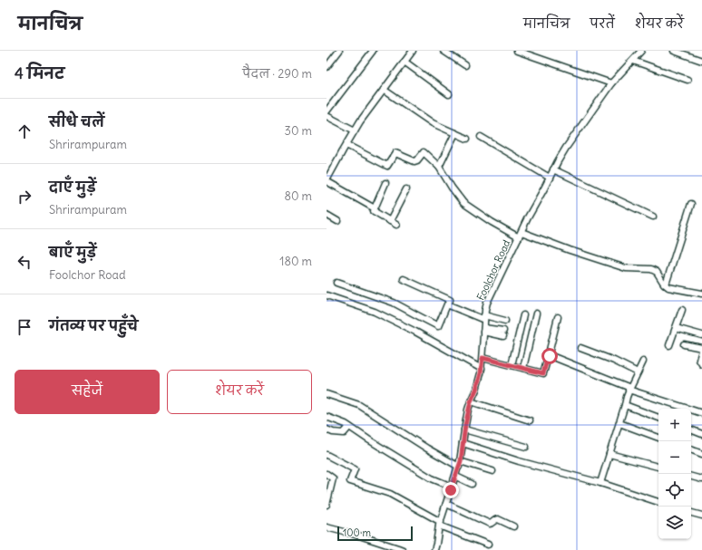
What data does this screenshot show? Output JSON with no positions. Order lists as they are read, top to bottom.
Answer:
{
  "streets": {
    "street": ["Foolchor Road"]
  },
  "scale_bar": "100 m",
  "page": {
    "header": "मानचित्र",
    "nav": ["मानचित्र", "परतें", "शेयर करें"],
    "heading": ["4 मिनट", "पैदल · 290 m"],
    "list": [
      ["सीधे चलें", "Shrirampuram", "30 m"],
      ["दाएँ मुड़ें", "Shrirampuram", "80 m"],
      ["बाएँ मुड़ें", "Foolchor Road", "180 m"],
      "गंतव्य पर पहुँचे"
    ],
    "buttons": ["सहेजें", "शेयर करें"],
    "map_buttons": ["+", "−"],
    "scale": "100 m"
  }
}
